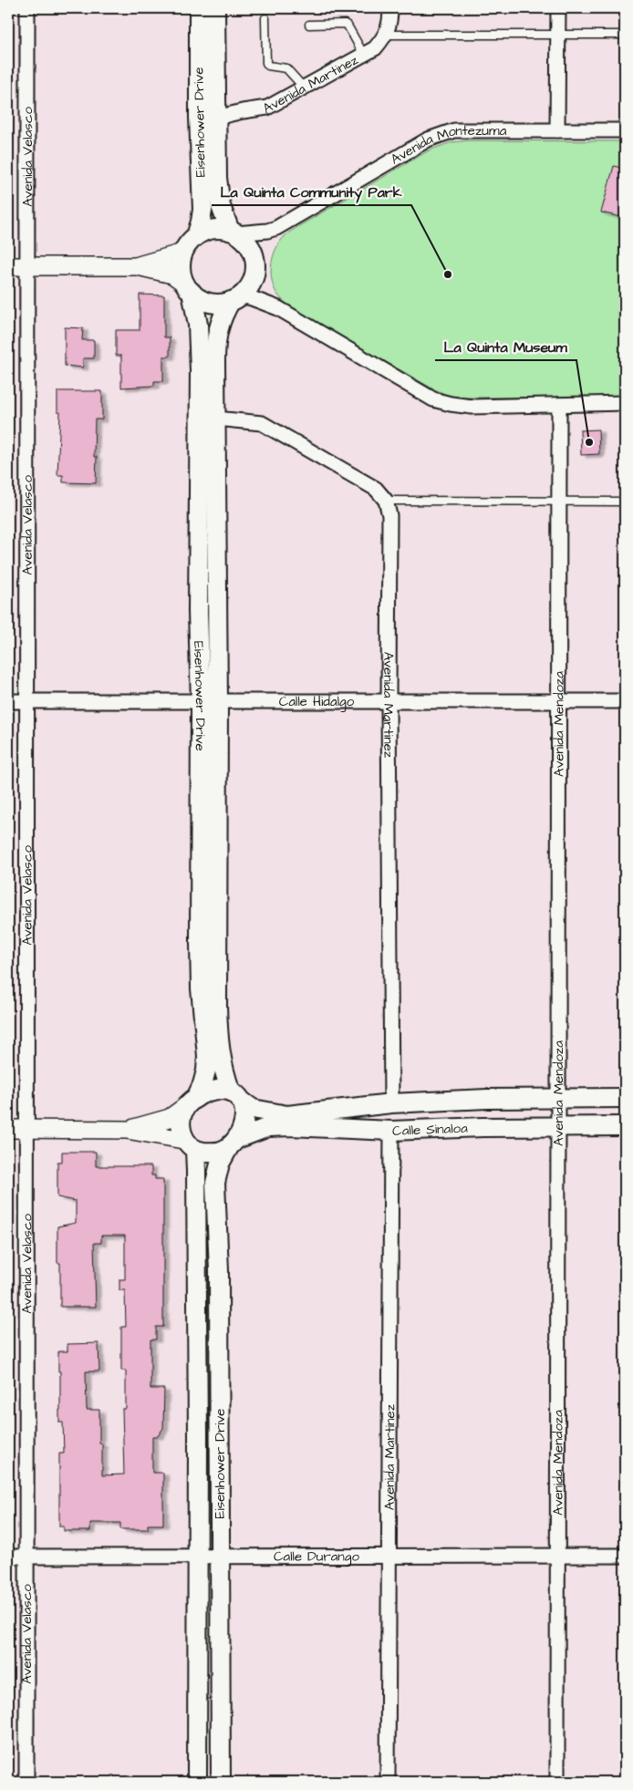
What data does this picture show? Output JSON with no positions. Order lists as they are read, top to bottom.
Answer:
{
  "streets": {
    "main road": ["Eisenhower Drive", "Calle Sinaloa"],
    "street": [
      "Avenida Martinez",
      "Avenida Montezuma",
      "Avenida Velasco",
      "Calle Hidalgo",
      "Avenida Mendoza",
      "Calle Durango"
    ]
  },
  "crossings": [
    ["Avenida Martinez", "Eisenhower Drive"],
    ["Avenida Martinez", "Calle Hidalgo"],
    ["Avenida Martinez", "Calle Sinaloa"],
    ["Avenida Martinez", "Calle Durango"],
    ["Eisenhower Drive", "Avenida Montezuma"],
    ["Eisenhower Drive", "Calle Hidalgo"],
    ["Eisenhower Drive", "Calle Sinaloa"],
    ["Eisenhower Drive", "Calle Durango"],
    ["Avenida Velasco", "Calle Hidalgo"],
    ["Avenida Velasco", "Calle Durango"],
    ["Calle Hidalgo", "Avenida Mendoza"],
    ["Avenida Mendoza", "Calle Sinaloa"],
    ["Avenida Mendoza", "Calle Durango"]
  ],
  "places": ["La Quinta Community Park", "La Quinta Museum"]
}
